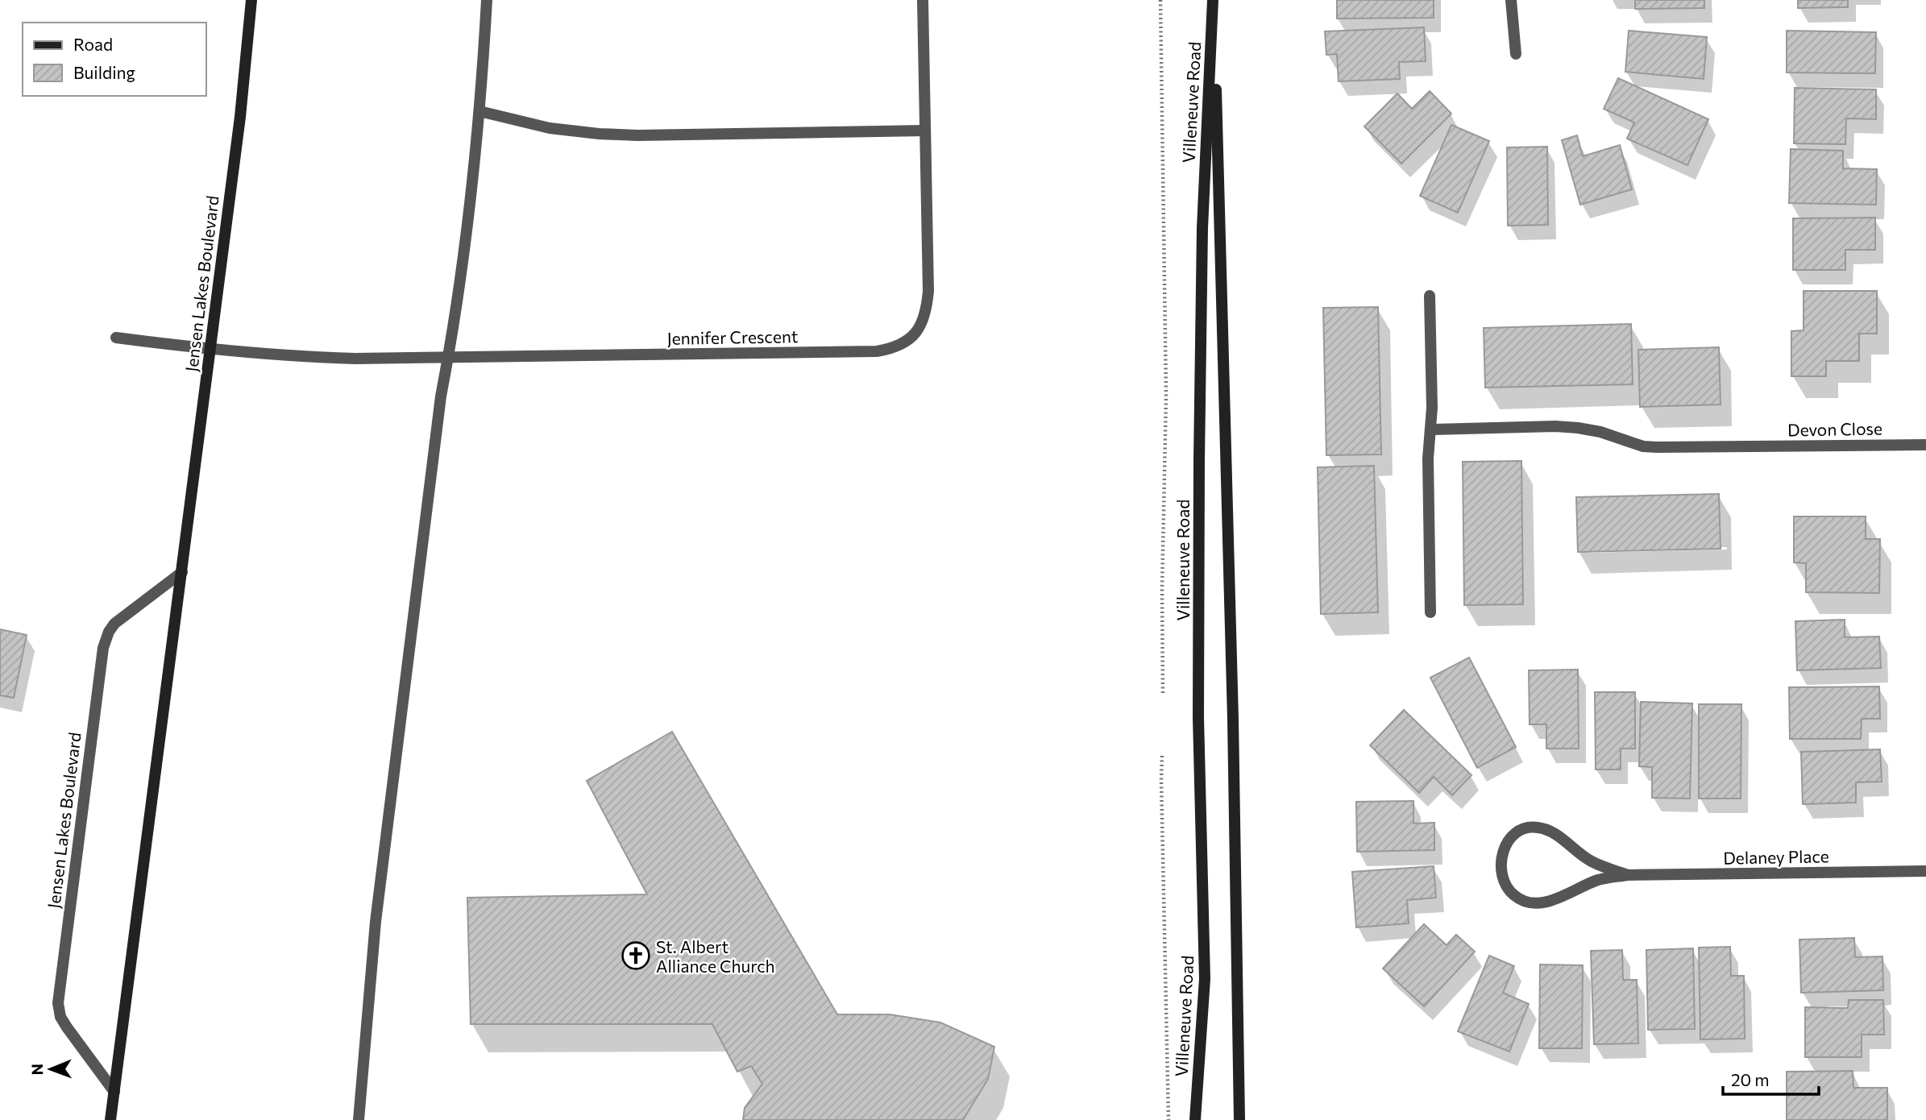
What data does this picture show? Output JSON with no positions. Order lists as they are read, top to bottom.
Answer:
{
  "streets": {
    "main road": ["Villeneuve Road", "Jensen Lakes Boulevard"],
    "street": ["Jennifer Crescent", "Devon Close", "Delaney Place"]
  },
  "crossings": [
    ["Jensen Lakes Boulevard", "Jennifer Crescent"]
  ],
  "places": {
    "church": ["St. Albert Alliance Church"]
  },
  "legend": ["Road", "Building"],
  "scale_bar": "20 m",
  "north": "left"
}
